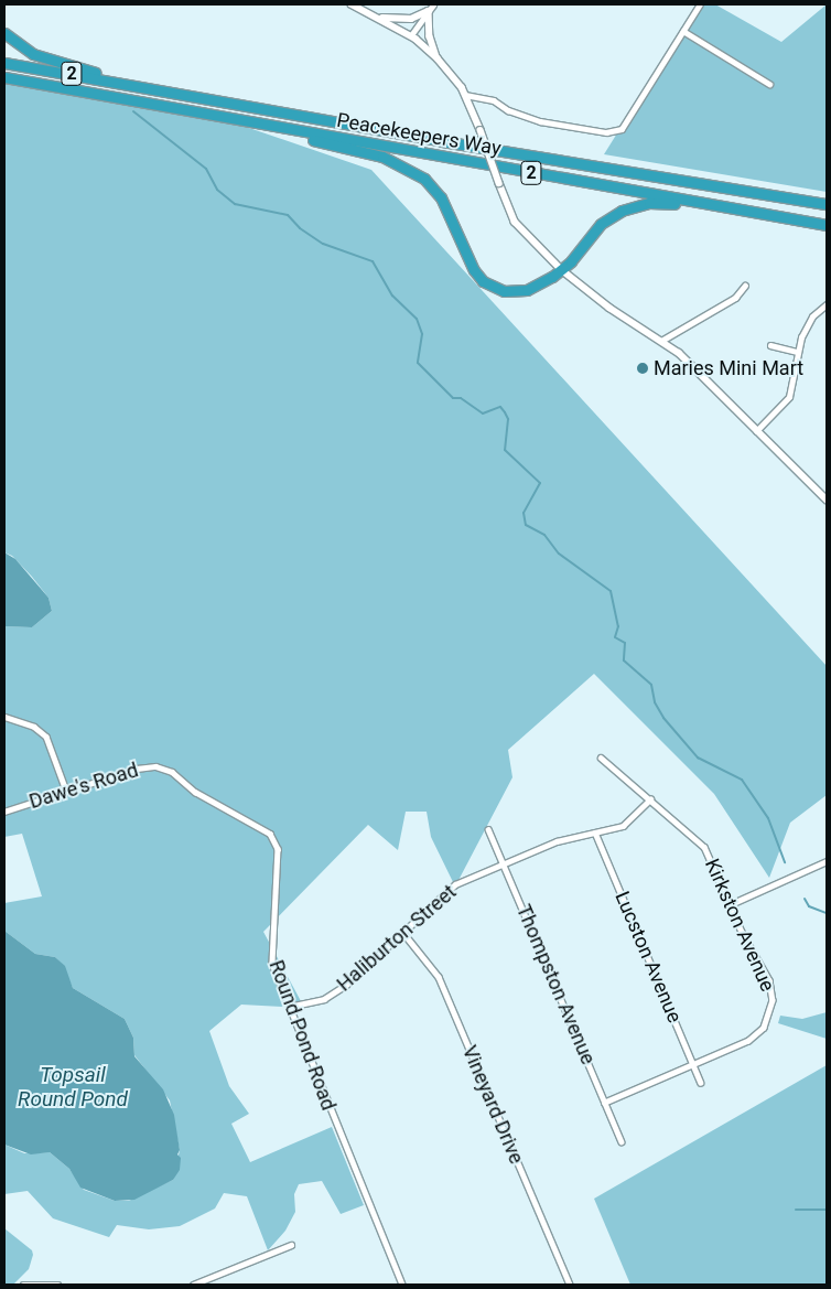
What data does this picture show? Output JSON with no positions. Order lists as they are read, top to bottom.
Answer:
{
  "streets": {
    "highway": ["2", "Peacekeepers Way"],
    "street": [
      "Dawe's Road",
      "Kirkston Avenue",
      "Haliburton Street",
      "Lucston Avenue",
      "Thompston Avenue",
      "Round Pond Road",
      "Vineyard Drive"
    ]
  },
  "crossings": [
    ["Dawe's Road", "Round Pond Road"],
    ["Kirkston Avenue", "Haliburton Street"],
    ["Kirkston Avenue", "Lucston Avenue"],
    ["Kirkston Avenue", "Thompston Avenue"],
    ["Haliburton Street", "Lucston Avenue"],
    ["Haliburton Street", "Thompston Avenue"],
    ["Haliburton Street", "Round Pond Road"],
    ["Haliburton Street", "Vineyard Drive"]
  ],
  "water": ["Topsail Round Pond"],
  "places": ["Maries Mini Mart"]
}
